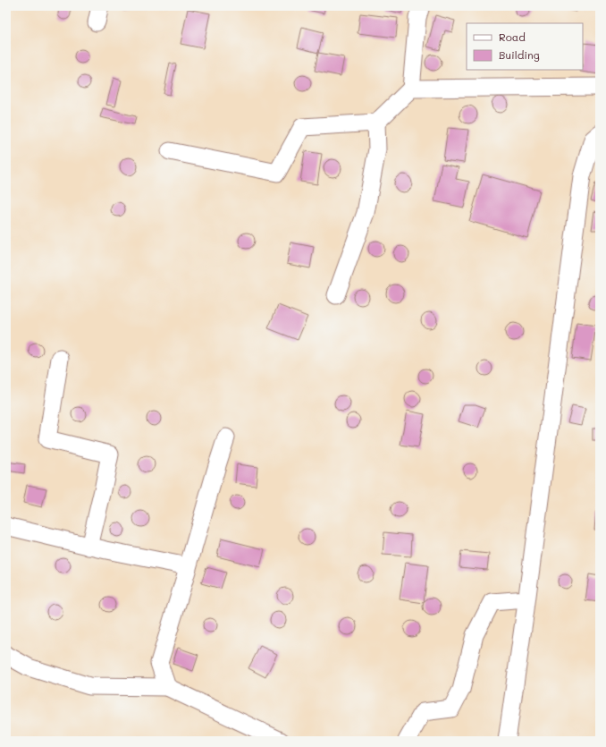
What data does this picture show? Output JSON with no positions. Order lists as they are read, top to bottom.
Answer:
{
  "legend": ["Road", "Building"]
}
